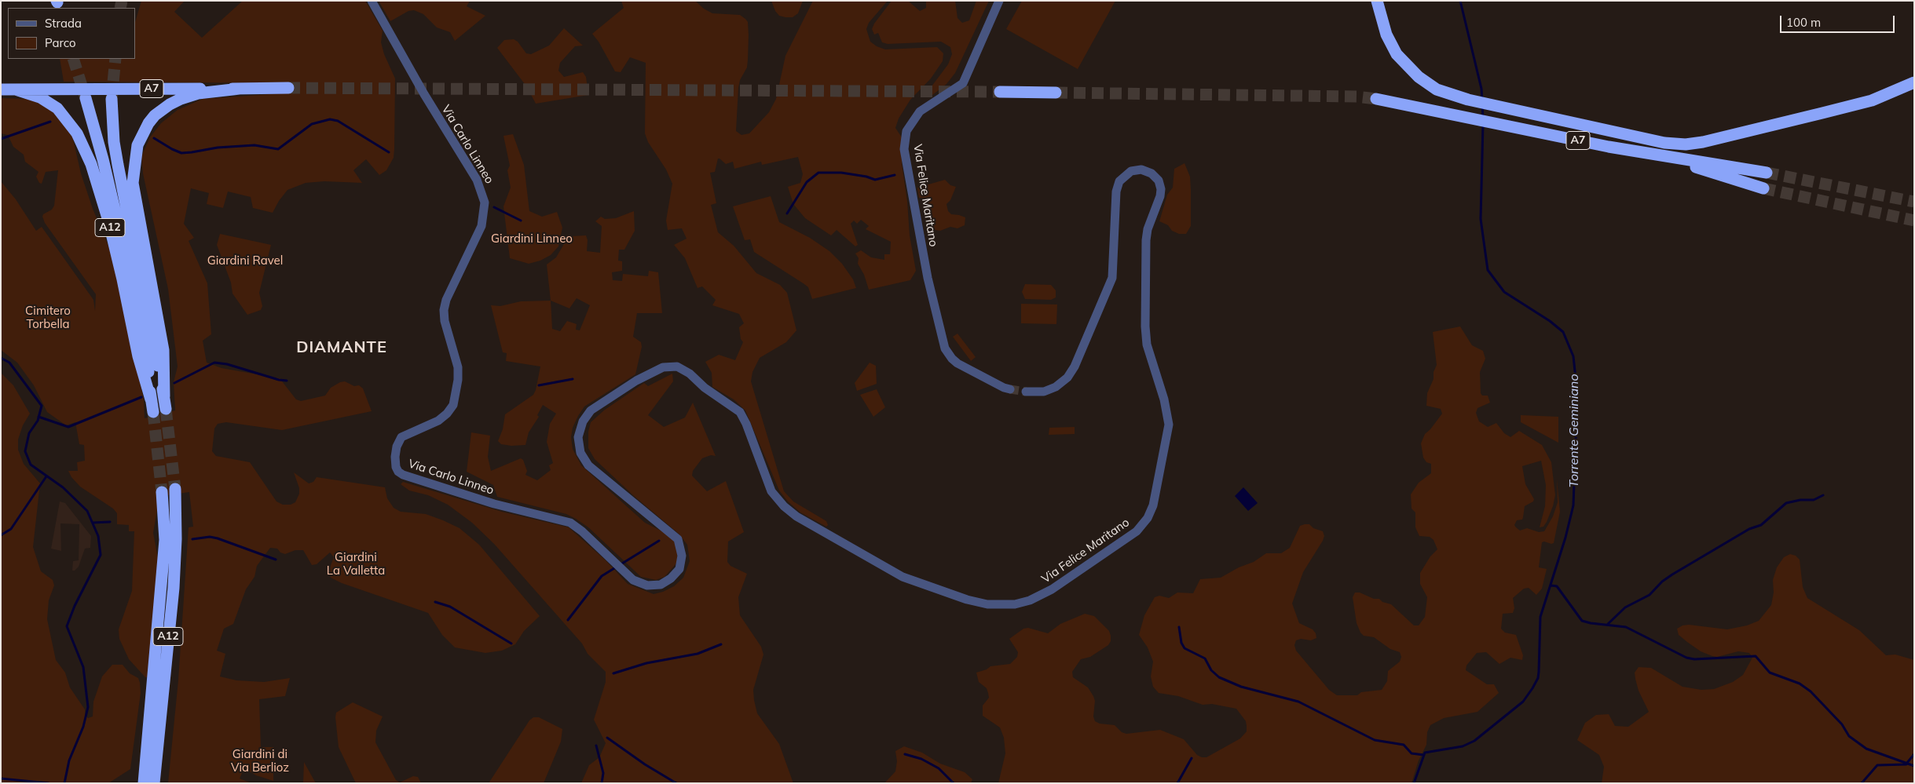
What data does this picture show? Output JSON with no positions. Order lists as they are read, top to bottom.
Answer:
{
  "streets": {
    "highway": ["A7", "A12"],
    "street": ["Via Carlo Linneo", "Via Felice Maritano"]
  },
  "crossings": [
    ["A7", "A12"],
    ["Via Carlo Linneo", "Via Felice Maritano"]
  ],
  "districts": ["DIAMANTE"],
  "water": ["Torrente Geminiano"],
  "parks": [
    "Giardini Linneo",
    "Giardini Ravel",
    "Cimitero Torbella",
    "Giardini La Valletta",
    "Giardini di Via Berlioz"
  ],
  "legend": ["Strada", "Parco"],
  "scale_bar": "100 m"
}
